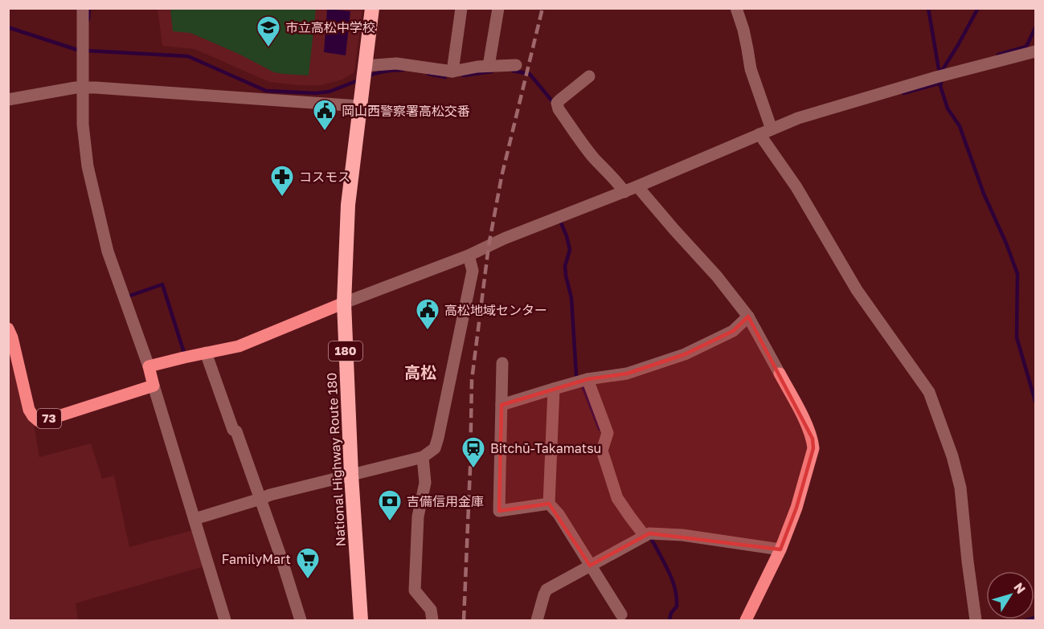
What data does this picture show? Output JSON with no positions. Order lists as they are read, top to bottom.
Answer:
{
  "streets": {
    "highway": ["180", "National Highway Route 180"],
    "main road": ["73"]
  },
  "districts": ["高松"],
  "places": {
    "school or university": ["市立高松中学校"],
    "public building": ["岡山西警察署高松交番", "高松地域センター"],
    "pharmacy": ["コスモス"],
    "station": ["Bitchū-Takamatsu"],
    "bank": ["吉備信用金庫"],
    "supermarket": ["FamilyMart"]
  },
  "north": "top right"
}
